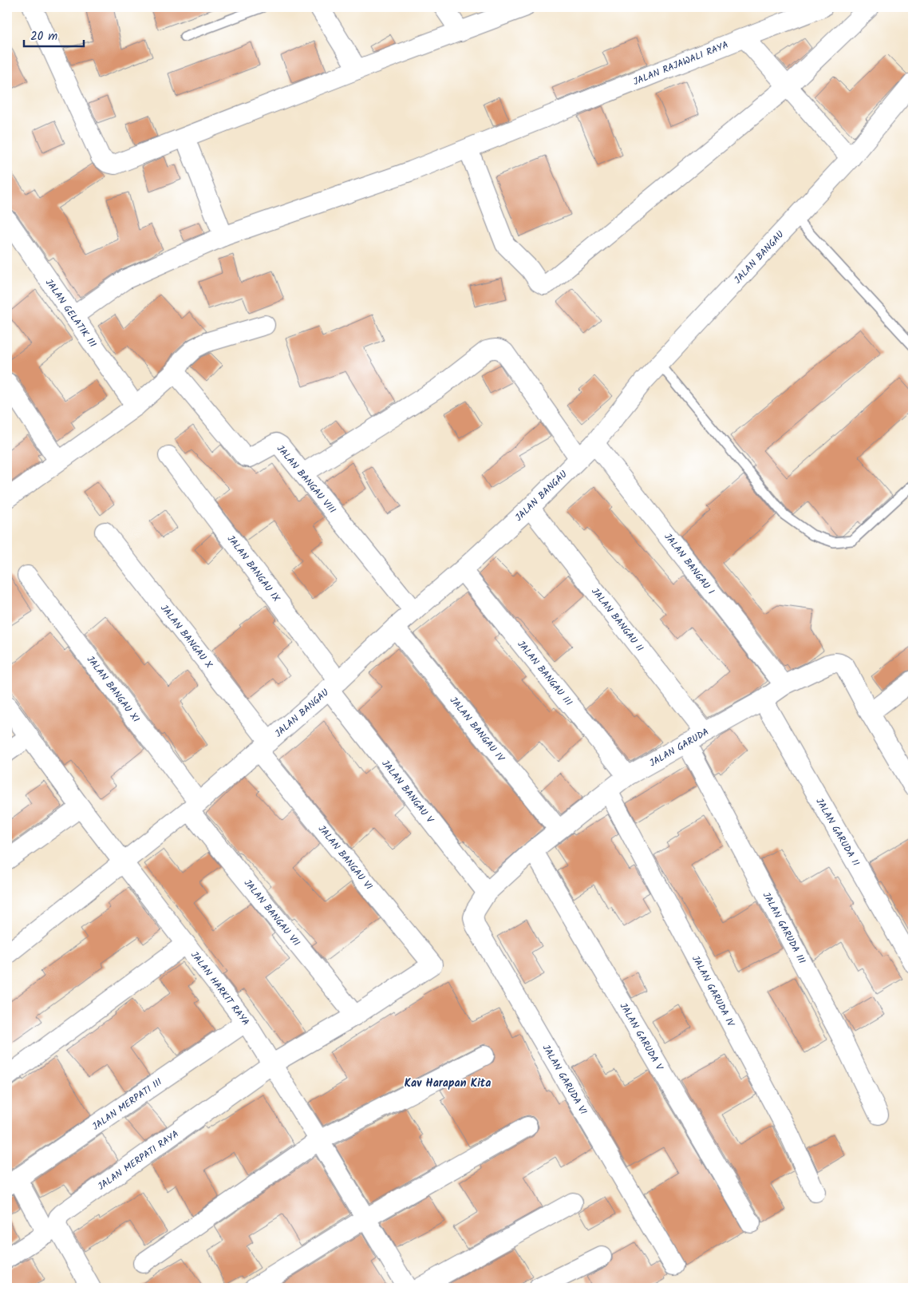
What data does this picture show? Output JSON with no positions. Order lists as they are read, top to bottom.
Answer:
{
  "streets": {
    "street": [
      "JALAN RAJAWALI RAYA",
      "JALAN BANGAU",
      "JALAN GELATIK III",
      "JALAN BANGAU VIII",
      "JALAN BANGAU I",
      "JALAN BANGAU IX",
      "JALAN BANGAU II",
      "JALAN BANGAU X",
      "JALAN BANGAU III",
      "JALAN BANGAU XI",
      "JALAN BANGAU IV",
      "JALAN GARUDA",
      "JALAN BANGAU V",
      "JALAN GARUDA II",
      "JALAN BANGAU VI",
      "JALAN BANGAU VII",
      "JALAN GARUDA III",
      "JALAN HARKIT RAYA",
      "JALAN GARUDA IV",
      "JALAN GARUDA V",
      "JALAN GARUDA VI",
      "JALAN MERPATI III",
      "JALAN MERPATI RAYA"
    ]
  },
  "crossings": [
    ["JALAN RAJAWALI RAYA", "JALAN GELATIK III"],
    ["JALAN BANGAU", "JALAN BANGAU VIII"],
    ["JALAN BANGAU", "JALAN BANGAU I"],
    ["JALAN BANGAU", "JALAN BANGAU IX"],
    ["JALAN BANGAU", "JALAN BANGAU II"],
    ["JALAN BANGAU", "JALAN BANGAU X"],
    ["JALAN BANGAU", "JALAN BANGAU III"],
    ["JALAN BANGAU", "JALAN BANGAU XI"],
    ["JALAN BANGAU", "JALAN BANGAU IV"],
    ["JALAN BANGAU", "JALAN BANGAU V"],
    ["JALAN BANGAU", "JALAN BANGAU VI"],
    ["JALAN BANGAU", "JALAN BANGAU VII"],
    ["JALAN BANGAU", "JALAN HARKIT RAYA"],
    ["JALAN BANGAU I", "JALAN GARUDA"],
    ["JALAN BANGAU IX", "JALAN BANGAU V"],
    ["JALAN BANGAU II", "JALAN GARUDA"],
    ["JALAN BANGAU X", "JALAN BANGAU VI"],
    ["JALAN BANGAU III", "JALAN GARUDA"],
    ["JALAN BANGAU XI", "JALAN BANGAU VII"],
    ["JALAN BANGAU IV", "JALAN GARUDA"],
    ["JALAN GARUDA", "JALAN BANGAU V"],
    ["JALAN GARUDA", "JALAN GARUDA II"],
    ["JALAN GARUDA", "JALAN GARUDA III"],
    ["JALAN GARUDA", "JALAN GARUDA IV"],
    ["JALAN GARUDA", "JALAN GARUDA V"],
    ["JALAN GARUDA", "JALAN GARUDA VI"],
    ["JALAN BANGAU V", "JALAN GARUDA VI"],
    ["JALAN BANGAU VI", "JALAN MERPATI RAYA"],
    ["JALAN BANGAU VII", "JALAN MERPATI RAYA"],
    ["JALAN HARKIT RAYA", "JALAN MERPATI III"],
    ["JALAN HARKIT RAYA", "JALAN MERPATI RAYA"]
  ],
  "districts": ["Kav Harapan Kita"],
  "scale_bar": "20 m"
}
